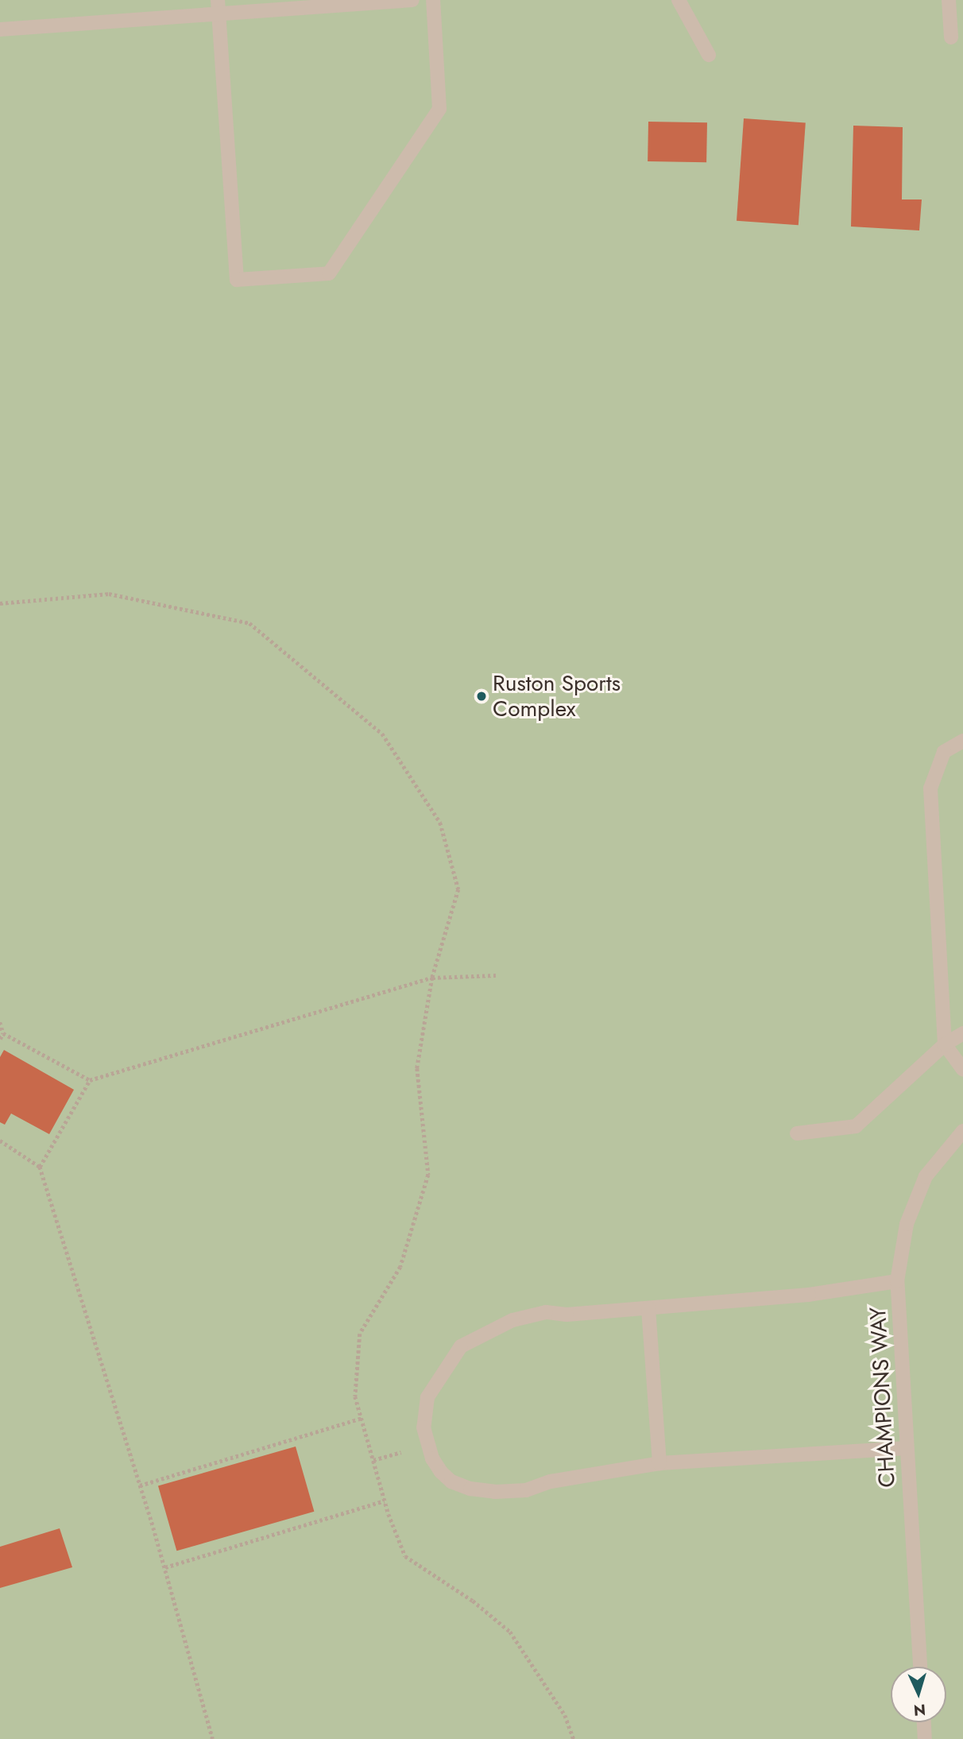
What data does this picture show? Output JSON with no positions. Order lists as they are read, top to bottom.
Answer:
{
  "streets": {
    "street": ["CHAMPIONS WAY"]
  },
  "places": ["Ruston Sports Complex"],
  "north": "bottom"
}
